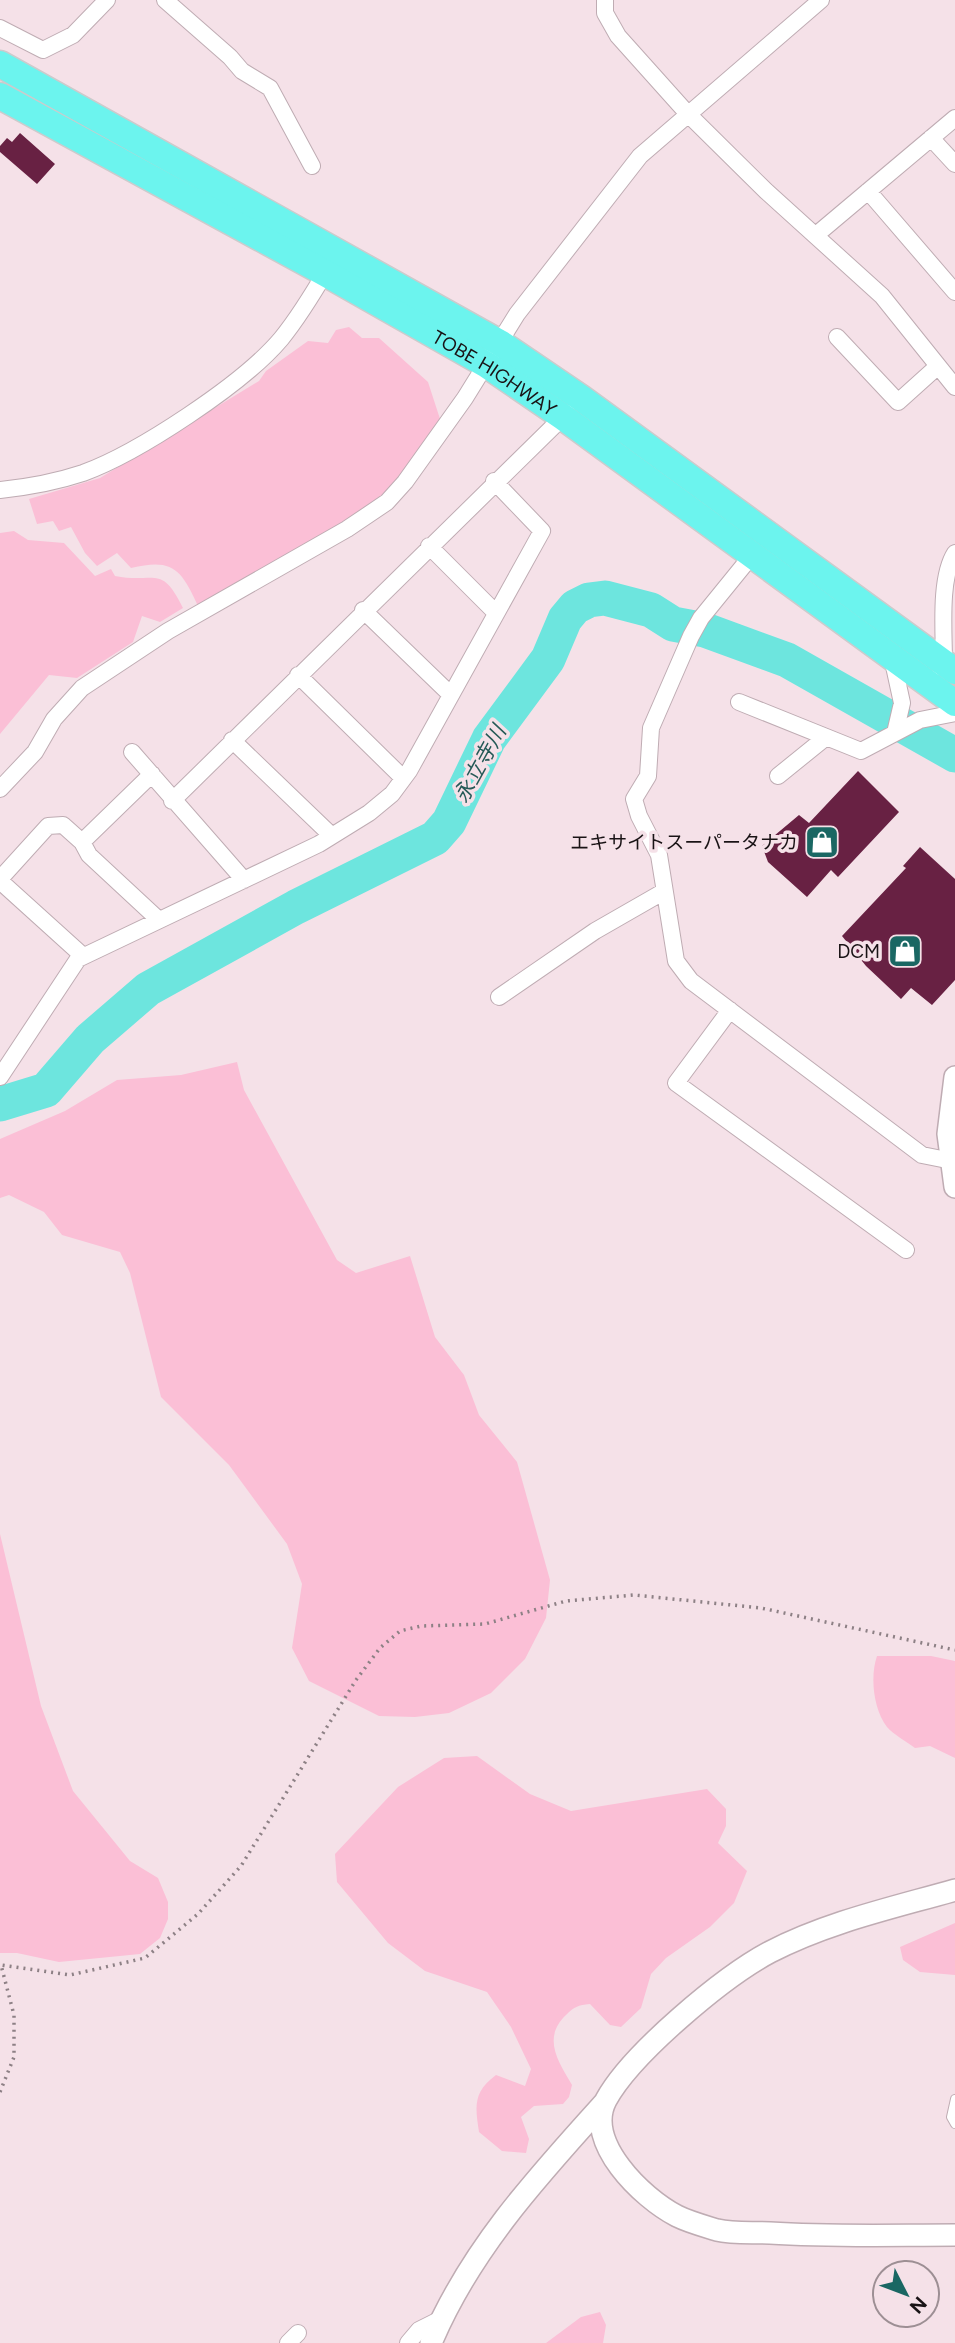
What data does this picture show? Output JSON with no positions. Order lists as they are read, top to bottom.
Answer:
{
  "streets": {
    "highway": ["TOBE HIGHWAY"]
  },
  "water": ["永立寺川"],
  "places": {
    "shop": ["エキサイトスーパータナカ", "DCM"]
  },
  "north": "bottom right"
}
